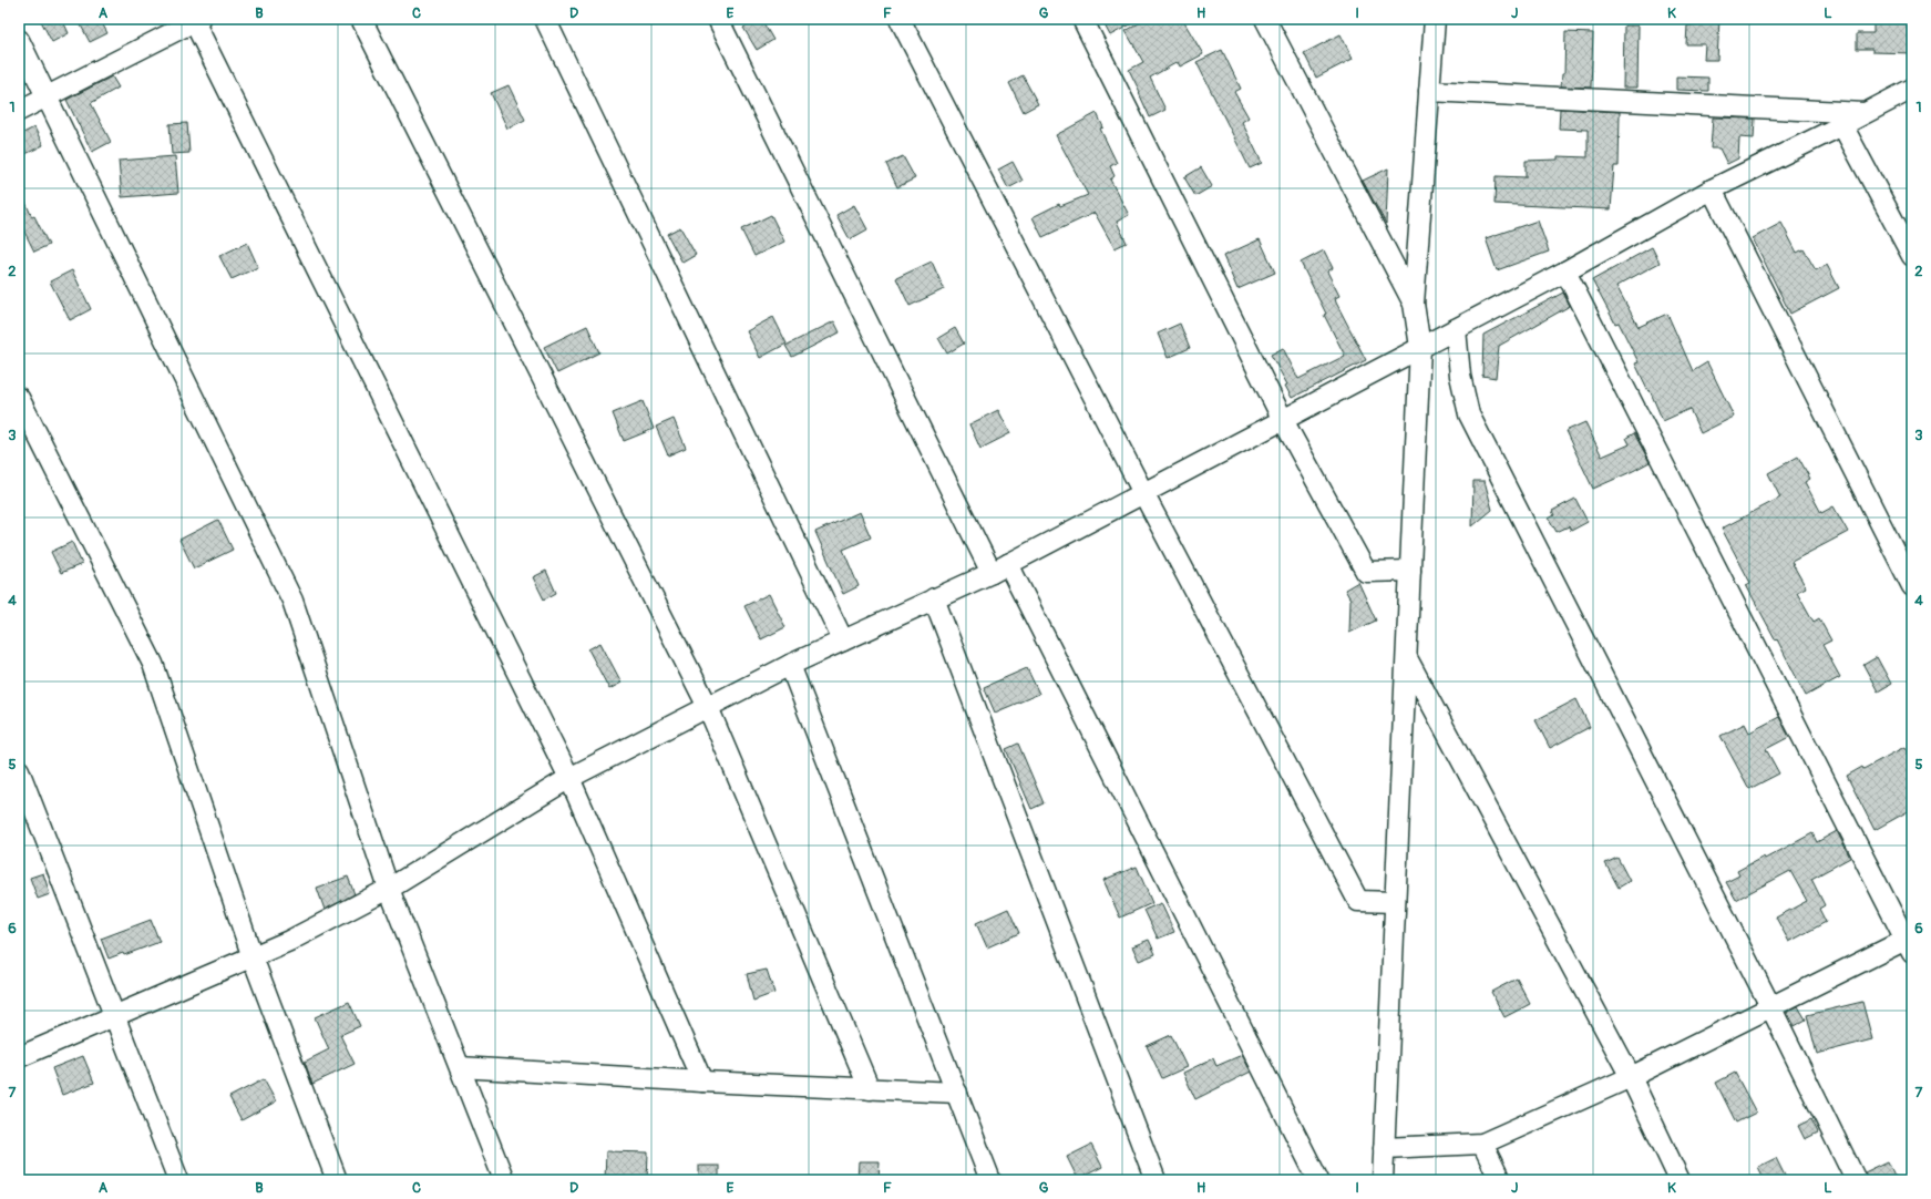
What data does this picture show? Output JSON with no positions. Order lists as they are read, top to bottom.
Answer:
{
  "grid": {
    "columns": [
      "A",
      "B",
      "C",
      "D",
      "E",
      "F",
      "G",
      "H",
      "I",
      "J",
      "K",
      "L"
    ],
    "rows": [
      "1",
      "2",
      "3",
      "4",
      "5",
      "6",
      "7"
    ]
  }
}
